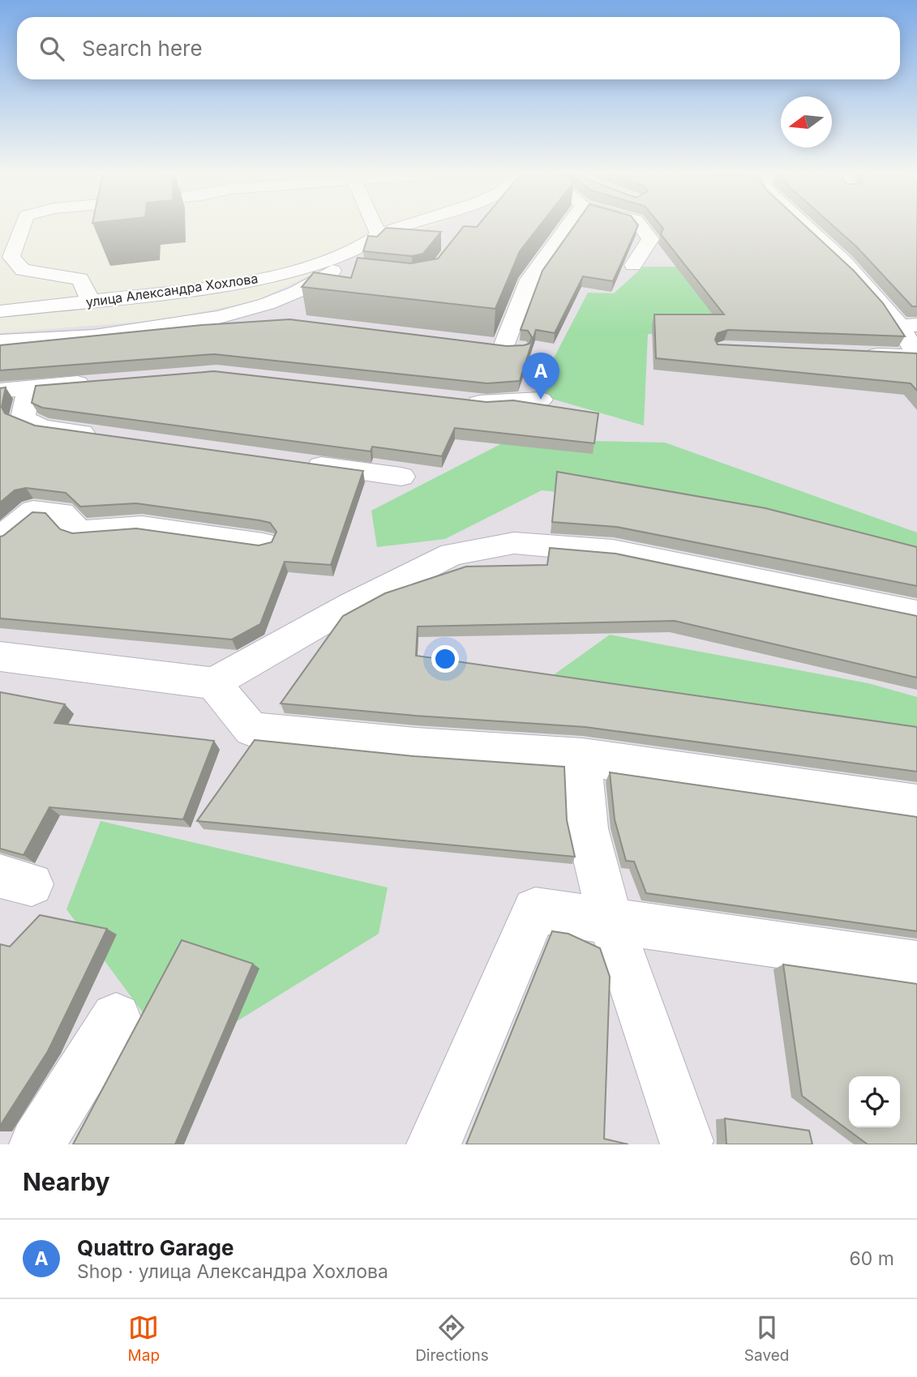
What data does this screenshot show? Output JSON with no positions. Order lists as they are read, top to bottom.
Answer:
{
  "streets": {
    "street": ["улица Александра Хохлова"]
  },
  "north": "left",
  "page": {
    "search": "Search here",
    "pins": "A",
    "heading": "Nearby",
    "list": [
      {
        "mark": "A",
        "name": "Quattro Garage",
        "note": "Shop · улица Александра Хохлова",
        "value": "60 m"
      }
    ],
    "nav": ["Map", "Directions", "Saved"]
  }
}
